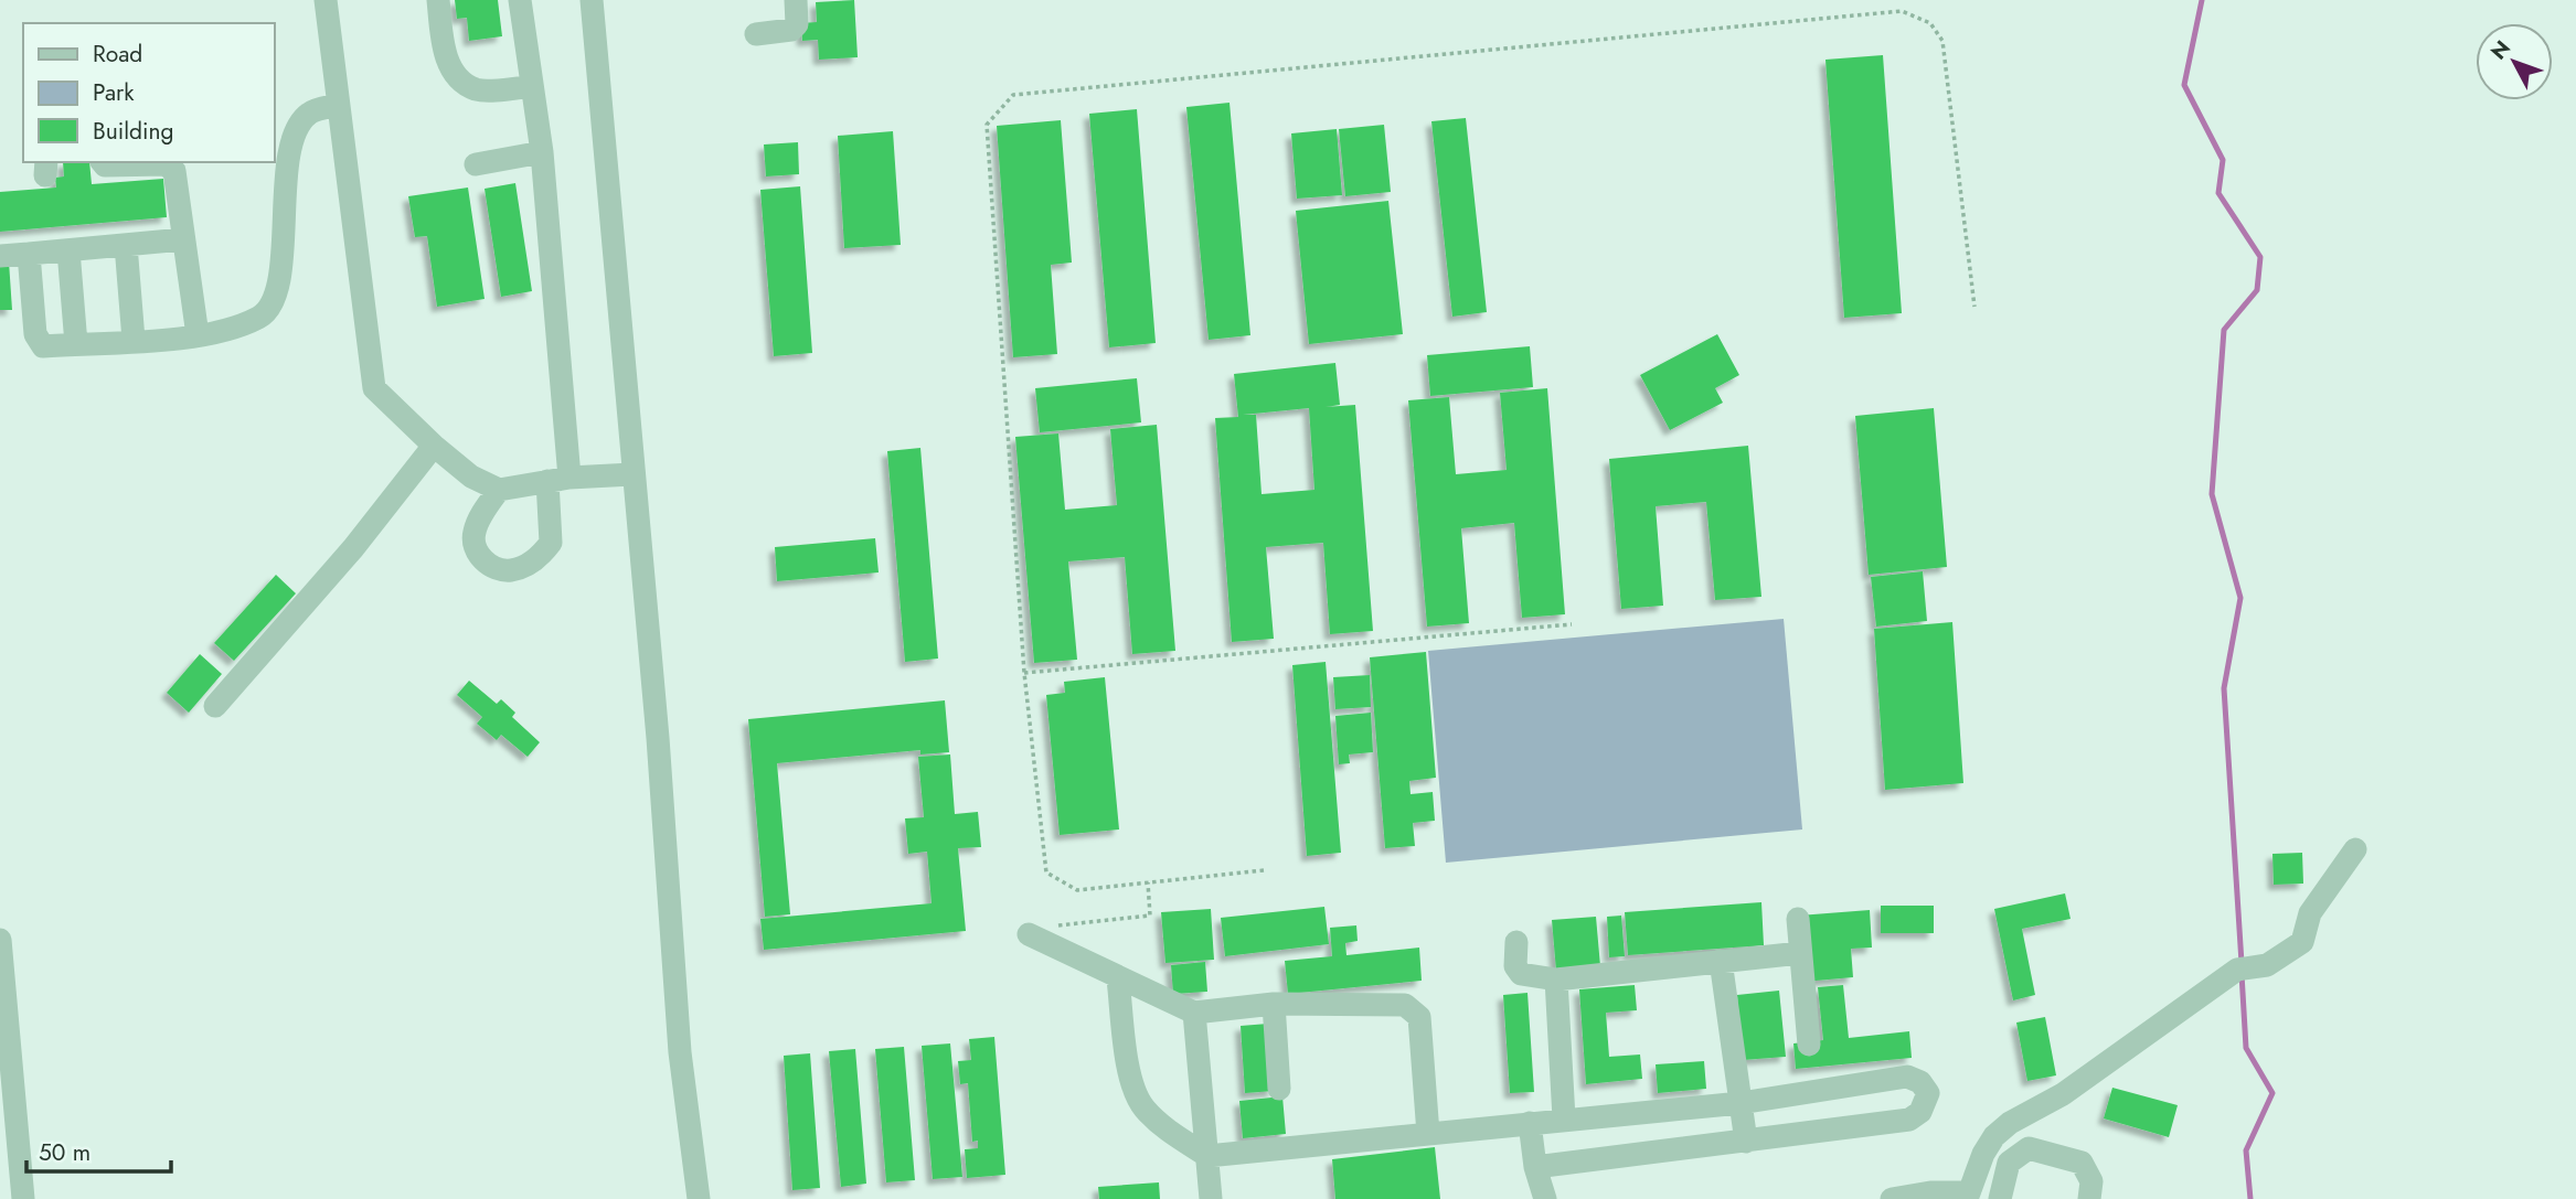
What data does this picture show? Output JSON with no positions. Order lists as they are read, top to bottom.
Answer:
{
  "legend": ["Road", "Park", "Building"],
  "scale_bar": "50 m",
  "north": "top left"
}
